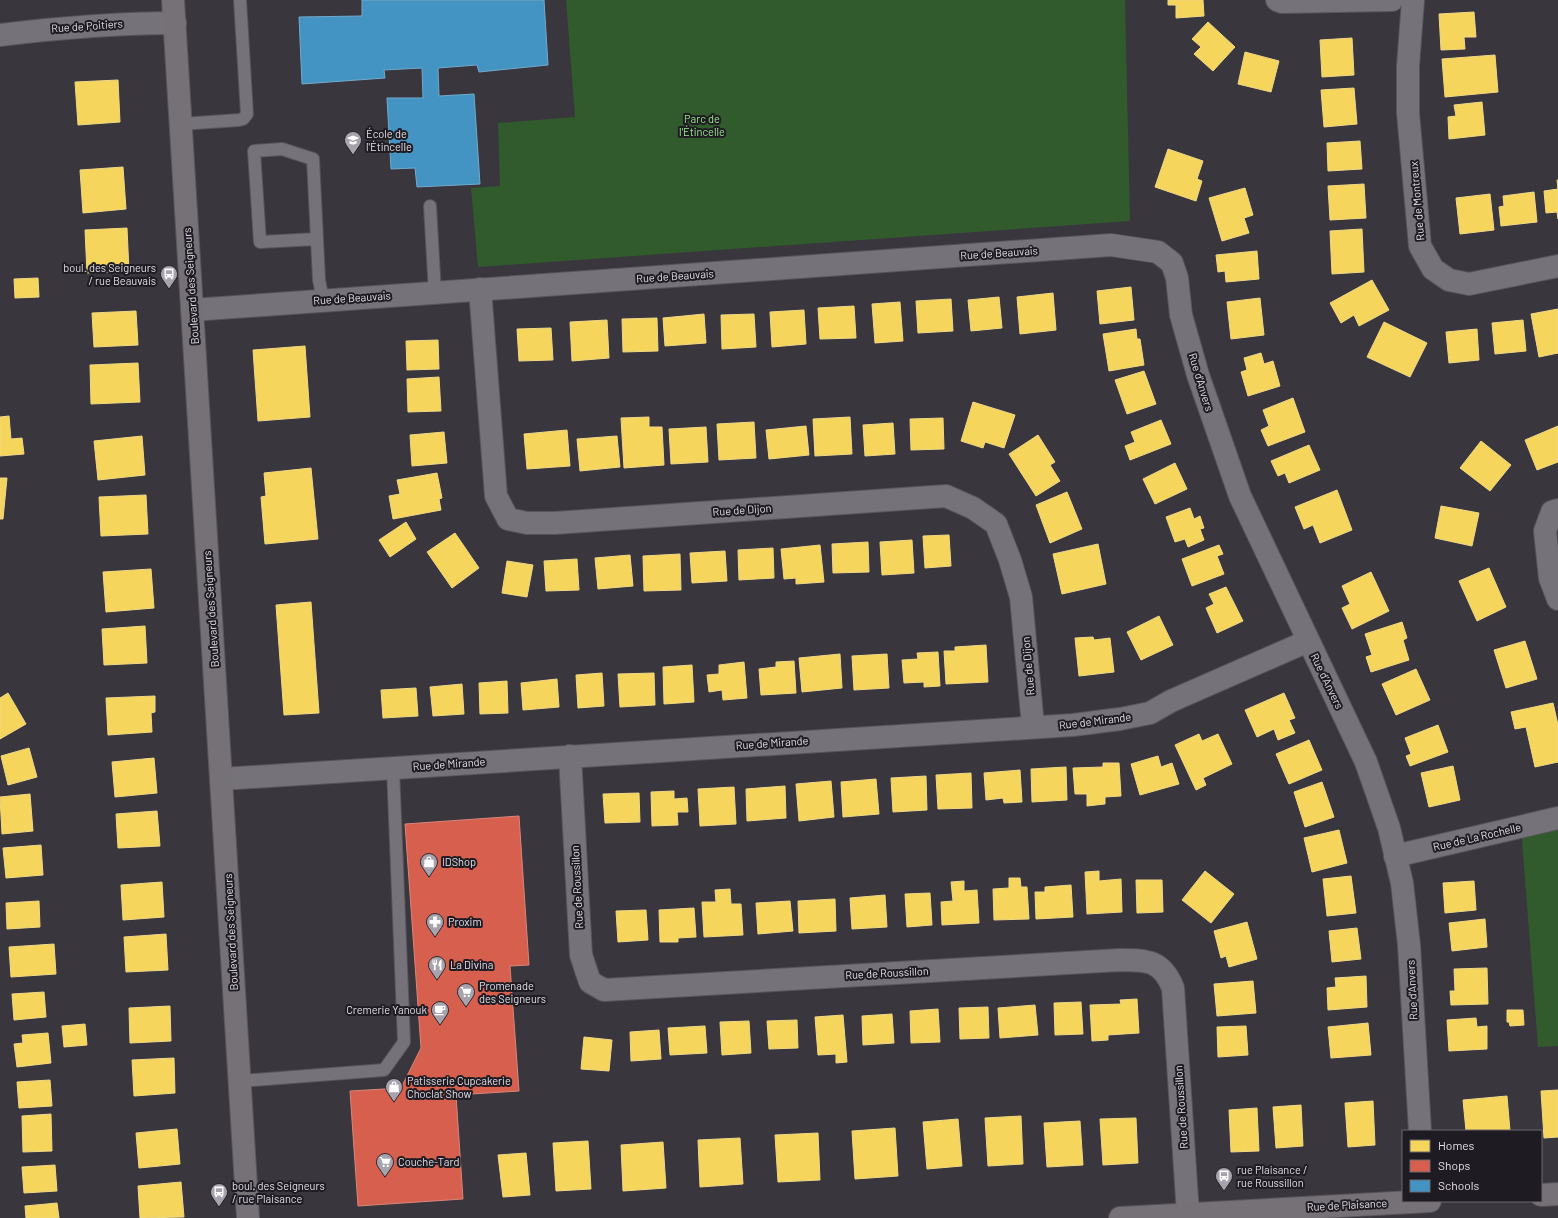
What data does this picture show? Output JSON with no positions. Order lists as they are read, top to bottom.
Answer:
{
  "streets": {
    "street": [
      "Rue de Poitiers",
      "Rue de Montreux",
      "Rue de Beauvais",
      "Boulevard des Seigneurs",
      "Rue d'Anvers",
      "Rue de Dijon",
      "Rue de Mirande",
      "Rue de La Rochelle",
      "Rue de Roussillon",
      "Rue de Plaisance"
    ]
  },
  "crossings": [
    ["Rue de Poitiers", "Boulevard des Seigneurs"],
    ["Rue de Beauvais", "Boulevard des Seigneurs"],
    ["Rue de Beauvais", "Rue d'Anvers"],
    ["Rue de Beauvais", "Rue de Dijon"],
    ["Boulevard des Seigneurs", "Rue de Mirande"],
    ["Rue d'Anvers", "Rue de Mirande"],
    ["Rue d'Anvers", "Rue de La Rochelle"],
    ["Rue de Dijon", "Rue de Mirande"],
    ["Rue de Mirande", "Rue de Roussillon"],
    ["Rue de Roussillon", "Rue de Plaisance"]
  ],
  "parks": ["Parc de l'Étincelle"],
  "places": {
    "school or university": ["École de l'Étincelle"],
    "bus stop": ["boul. des Seigneurs / rue Beauvais", "rue Plaisance / rue Roussillon", "boul. des Seigneurs / rue Plaisance"],
    "shop": ["IDShop", "Patisserie Cupcakerie Choclat Show"],
    "pharmacy": ["Proxim"],
    "restaurant": ["La Divina"],
    "supermarket": ["Promenade des Seigneurs", "Couche-Tard"],
    "cafe": ["Cremerie Yanouk"]
  },
  "legend": ["Homes", "Shops", "Schools"]
}
